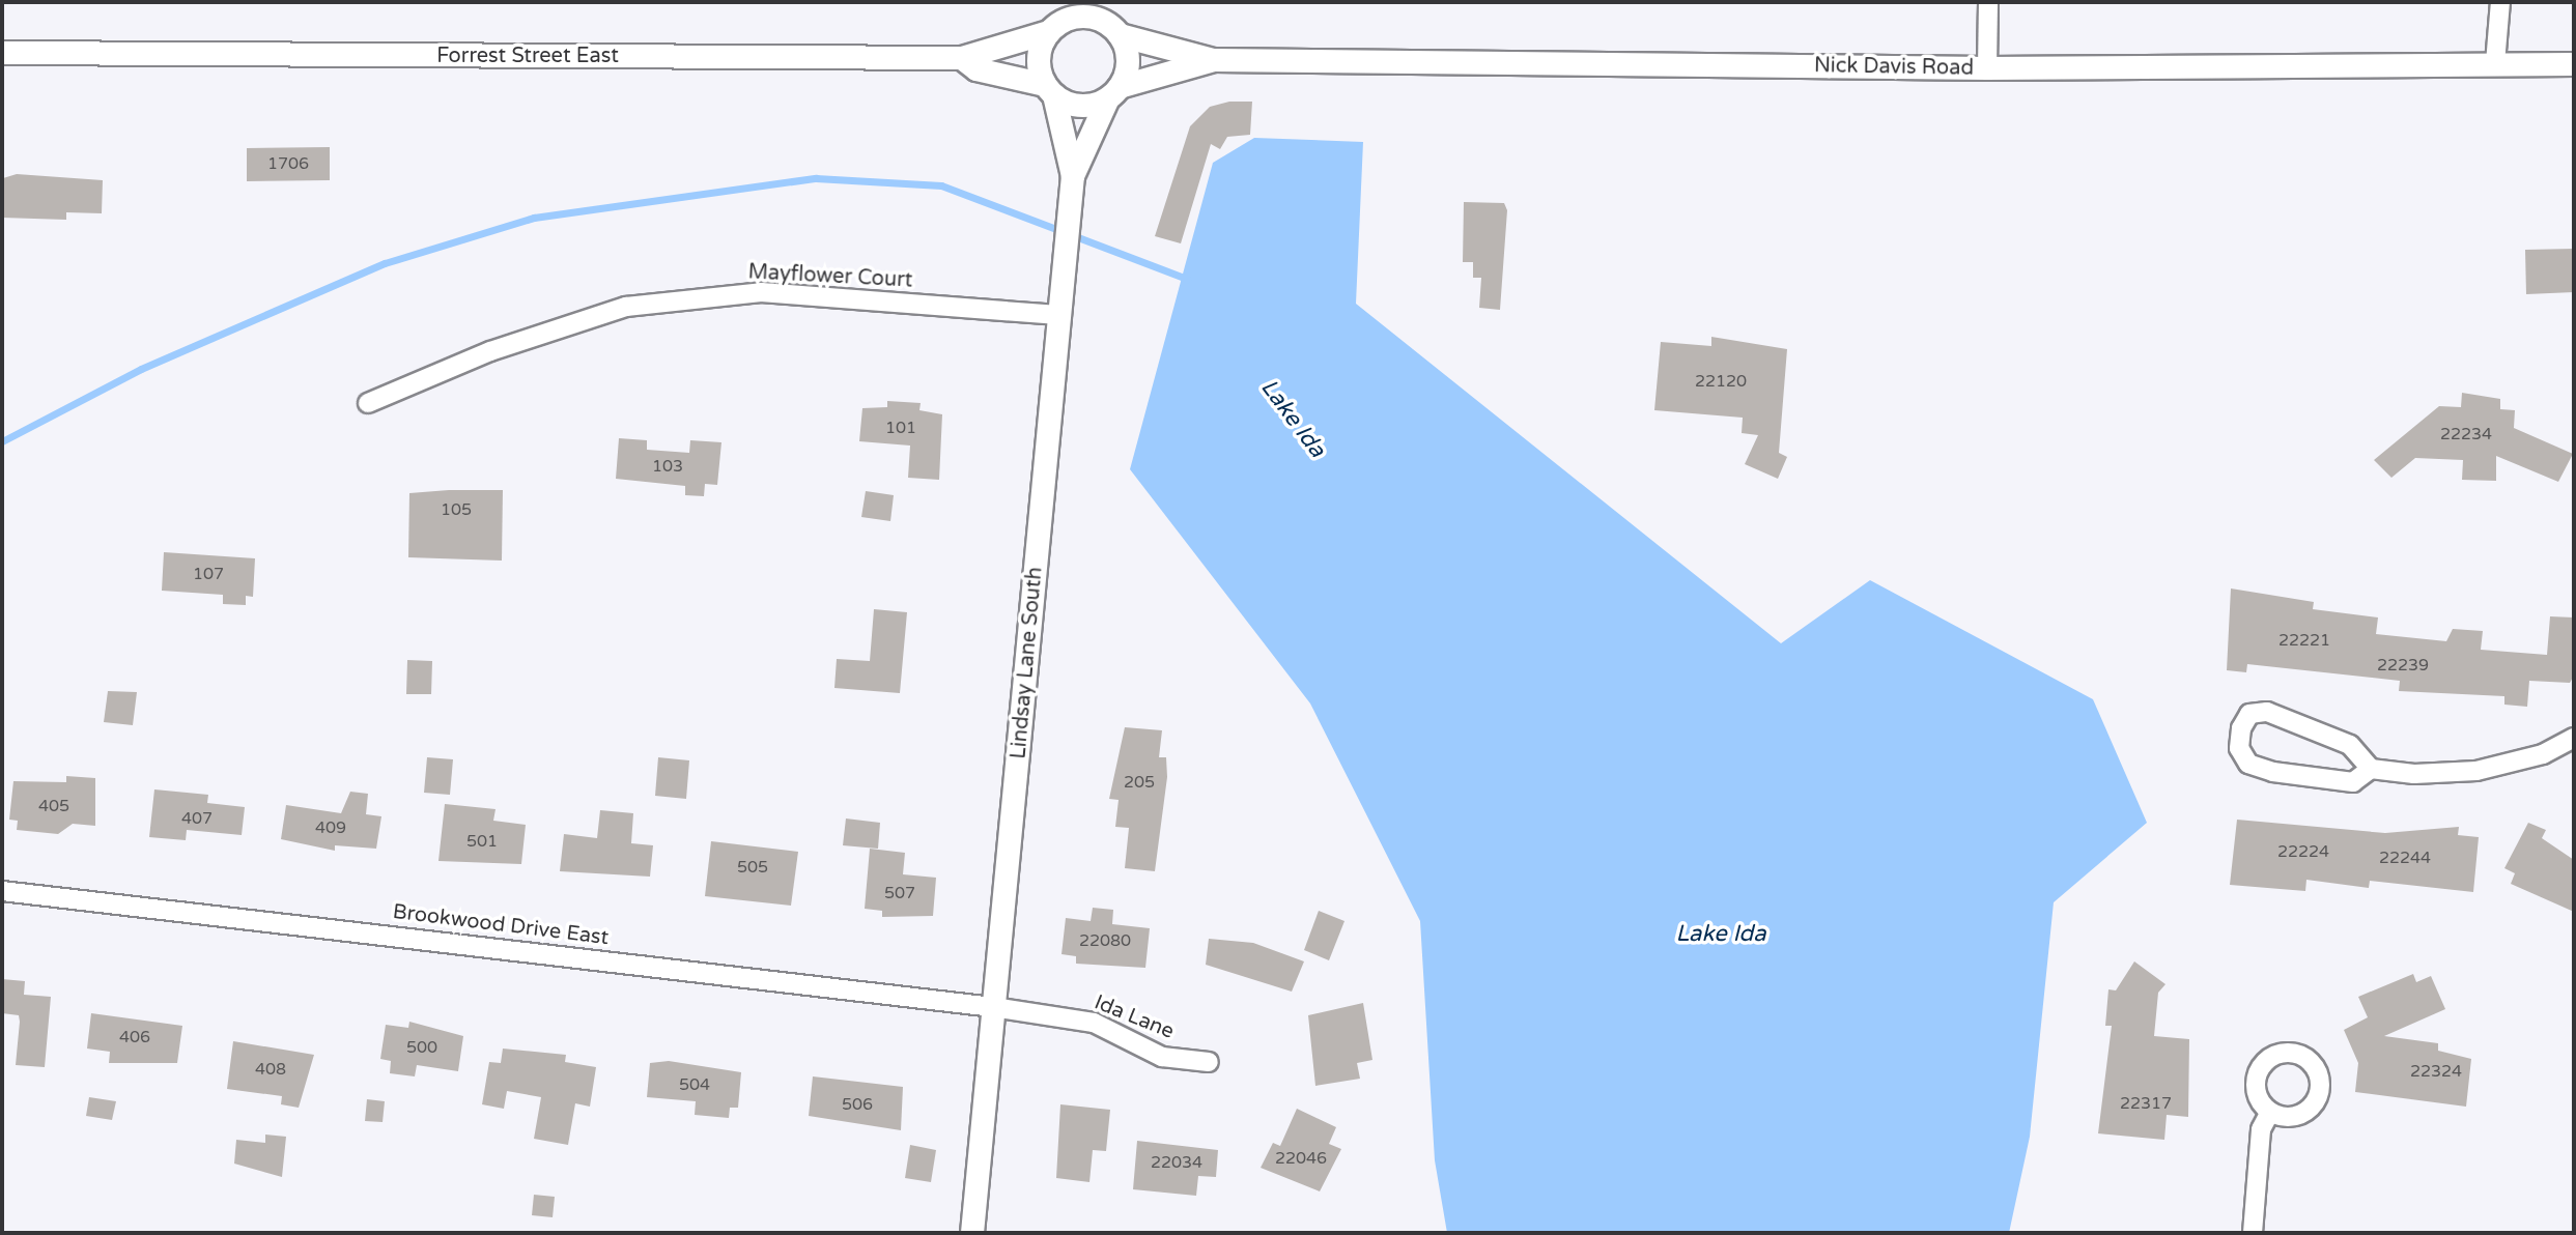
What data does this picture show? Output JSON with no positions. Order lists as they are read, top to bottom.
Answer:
{
  "streets": {
    "street": [
      "Forrest Street East",
      "Nick Davis Road",
      "Mayflower Court",
      "Lindsay Lane South",
      "Brookwood Drive East",
      "Ida Lane"
    ]
  },
  "crossings": [
    ["Forrest Street East", "Nick Davis Road"],
    ["Forrest Street East", "Lindsay Lane South"],
    ["Nick Davis Road", "Lindsay Lane South"],
    ["Mayflower Court", "Lindsay Lane South"],
    ["Lindsay Lane South", "Brookwood Drive East"],
    ["Lindsay Lane South", "Ida Lane"],
    ["Brookwood Drive East", "Ida Lane"]
  ],
  "water": ["Lake Ida"],
  "house_numbers": [
    "1706",
    "22120",
    "101",
    "22234",
    "103",
    "105",
    "107",
    "22221",
    "22239",
    "205",
    "405",
    "407",
    "409",
    "501",
    "22224",
    "22244",
    "505",
    "507",
    "22080",
    "406",
    "500",
    "408",
    "22324",
    "504",
    "22317",
    "506",
    "22046",
    "22034"
  ]
}
